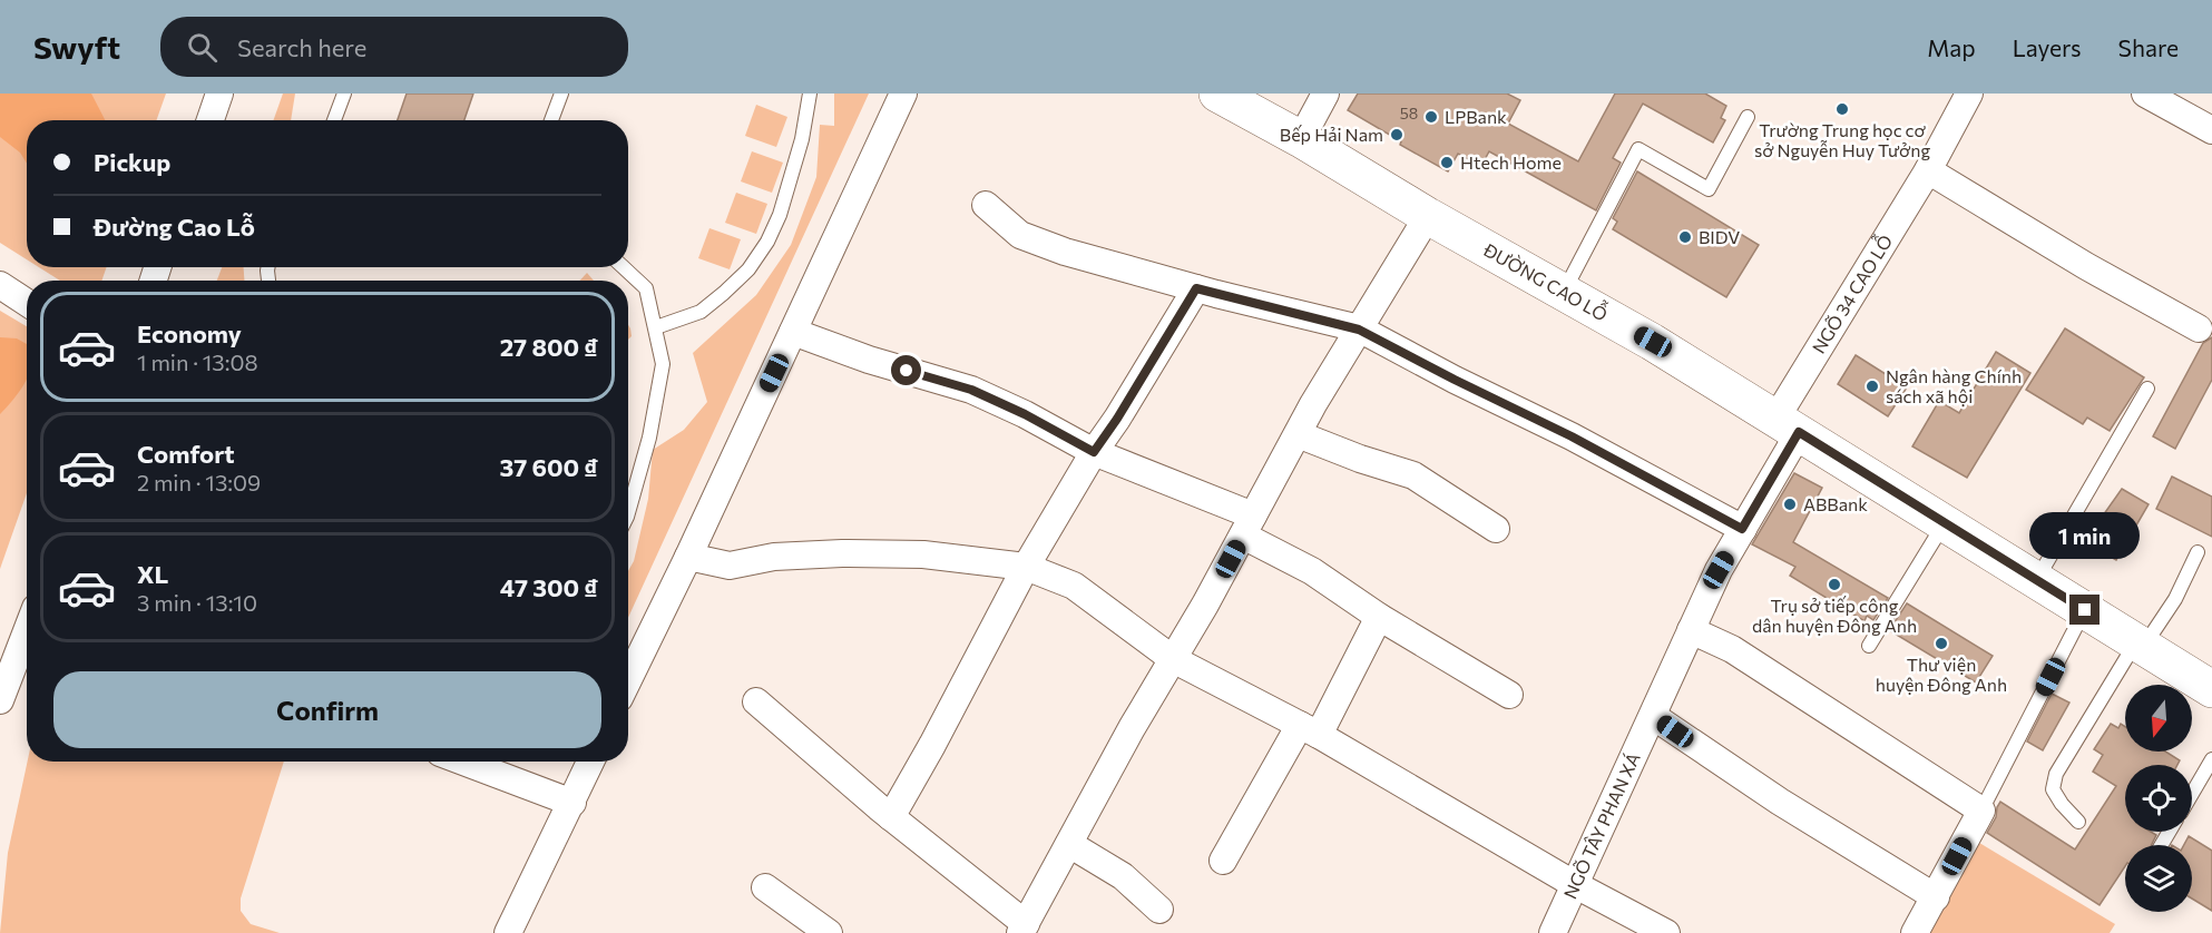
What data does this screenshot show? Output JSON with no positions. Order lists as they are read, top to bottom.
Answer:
{
  "streets": {
    "main road": ["ĐƯỜNG CAO LỖ"],
    "street": ["NGÕ 34 CAO LỖ", "NGÕ TÂY PHAN XÁ"]
  },
  "crossings": [
    ["ĐƯỜNG CAO LỖ", "NGÕ 34 CAO LỖ"],
    ["ĐƯỜNG CAO LỖ", "NGÕ TÂY PHAN XÁ"],
    ["NGÕ 34 CAO LỖ", "NGÕ TÂY PHAN XÁ"]
  ],
  "places": [
    "Trường Trung học cơ sở Nguyễn Huy Tưởng",
    "LPBank",
    "Bếp Hải Nam",
    "Htech Home",
    "BIDV",
    "Ngân hàng Chính sách xã hội",
    "ABBank",
    "Trụ sở tiếp công dân huyện Đông Anh",
    "Thư viện huyện Đông Anh"
  ],
  "house_numbers": ["58"],
  "north": "bottom",
  "page": {
    "header": "Swyft",
    "search": "Search here",
    "nav": ["Map", "Layers", "Share"],
    "banner": ["Pickup", "Đường Cao Lỗ"],
    "list": [
      {
        "name": "Economy",
        "note": "1 min · 13:08",
        "value": "27 800 ₫"
      },
      {
        "name": "Comfort",
        "note": "2 min · 13:09",
        "value": "37 600 ₫"
      },
      {
        "name": "XL",
        "note": "3 min · 13:10",
        "value": "47 300 ₫"
      }
    ],
    "bubble": "1 min",
    "buttons": "Confirm"
  }
}
